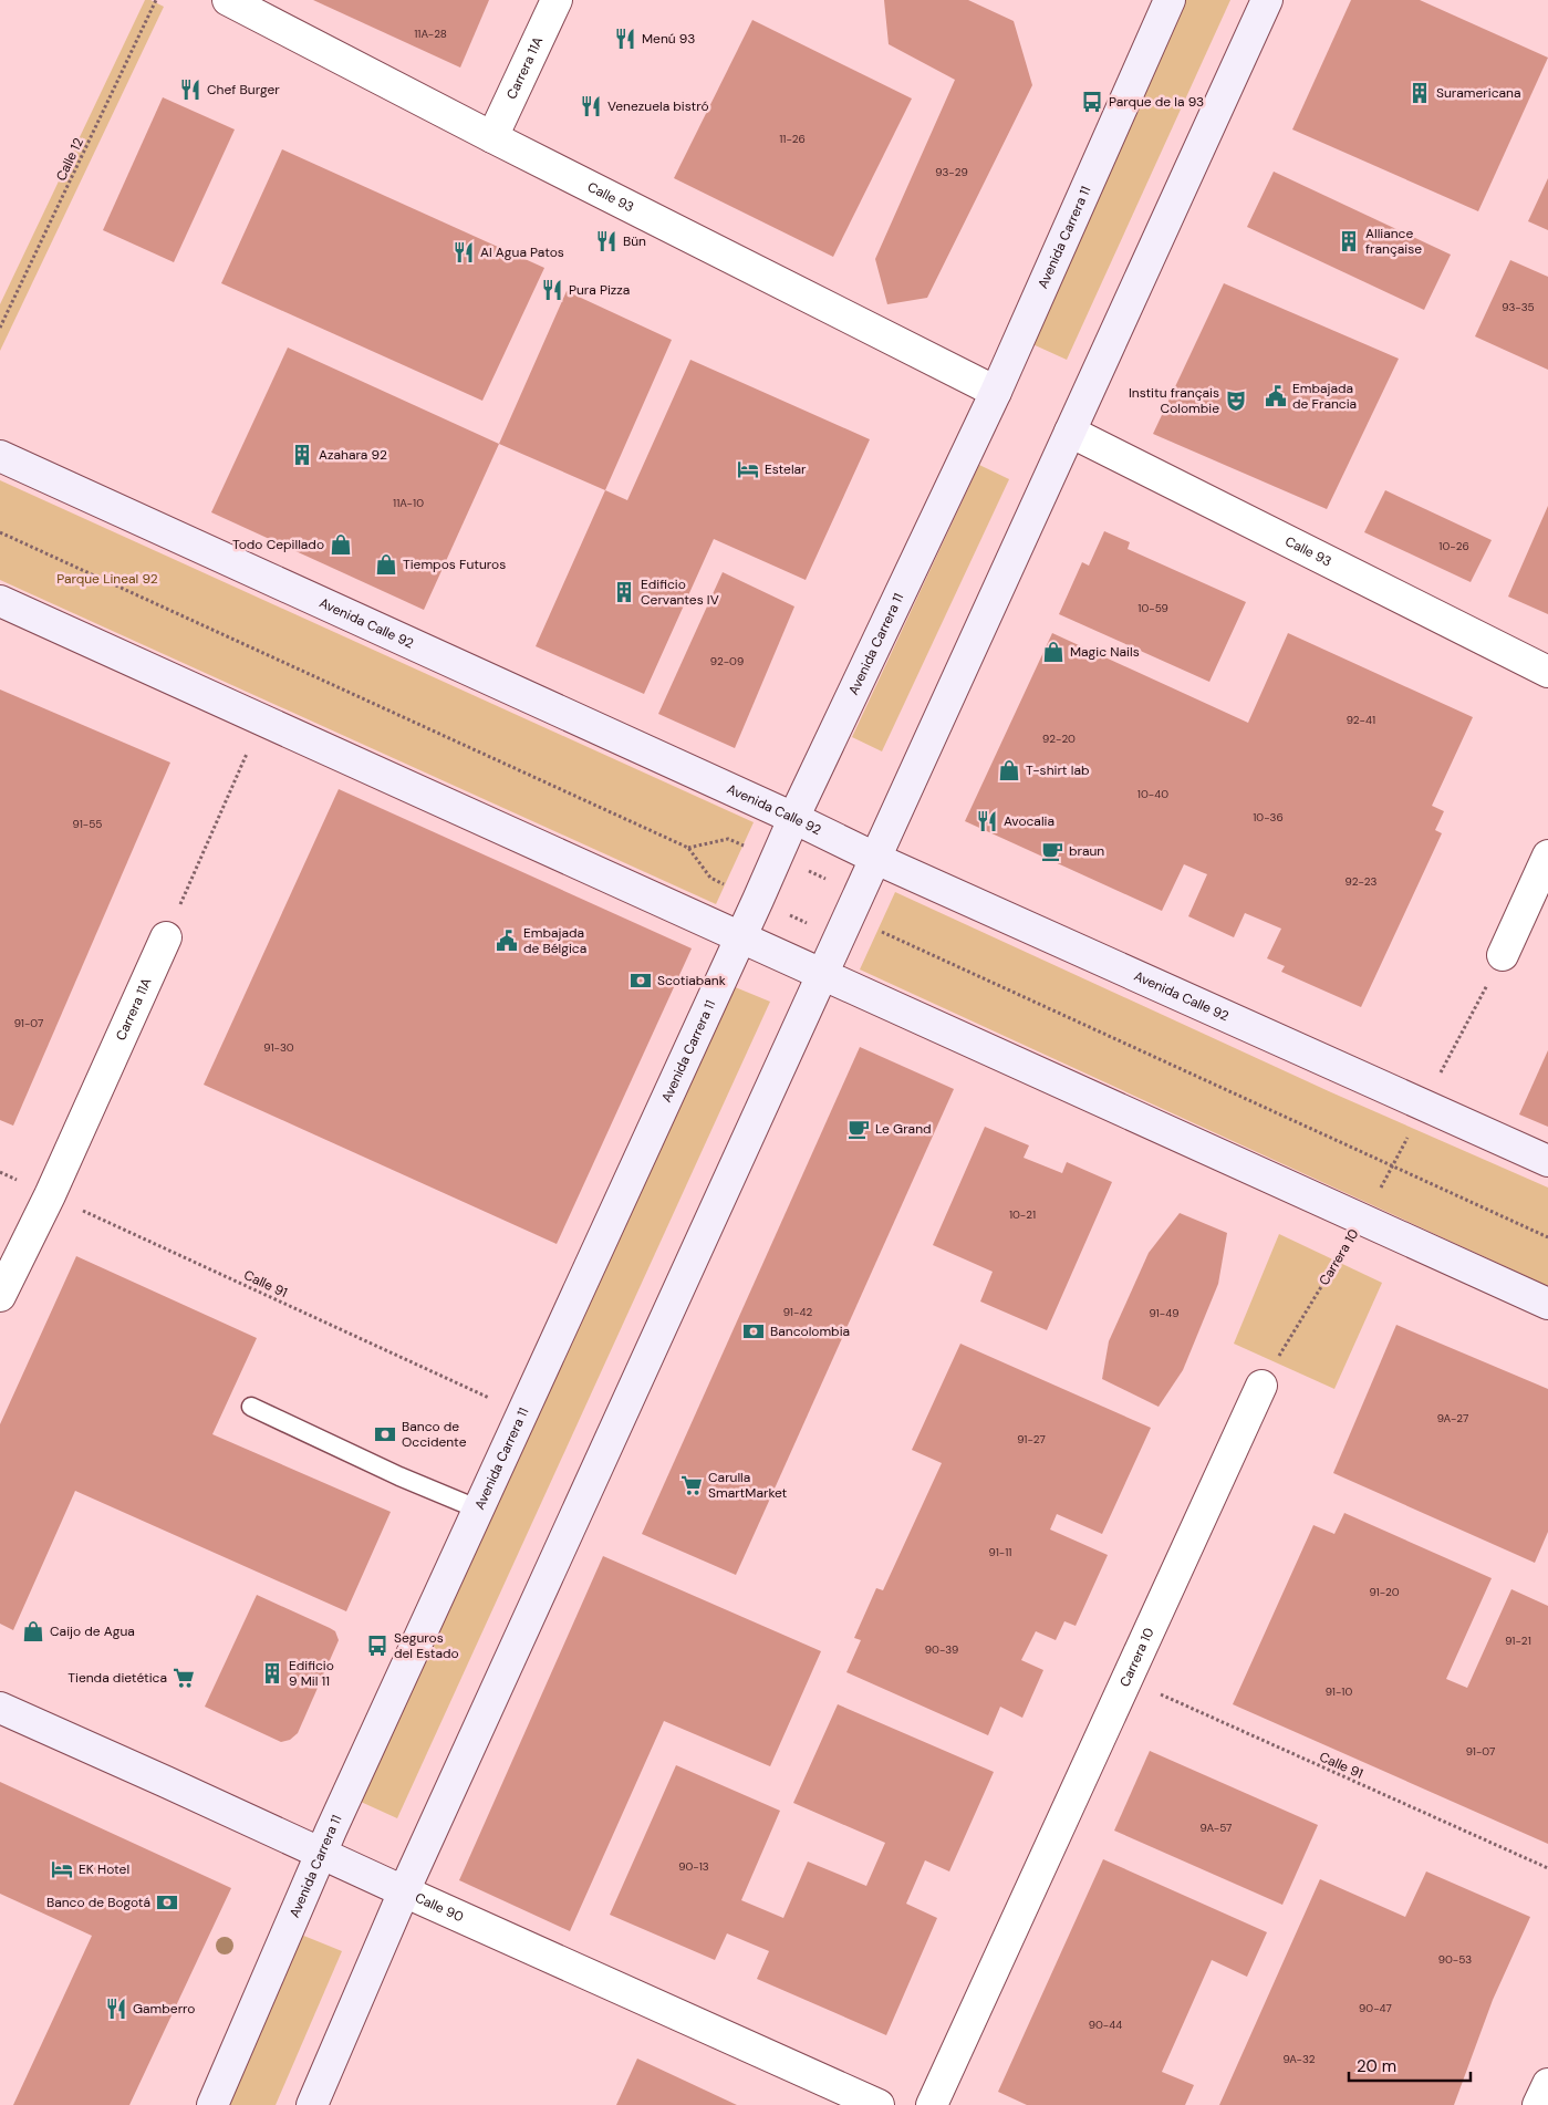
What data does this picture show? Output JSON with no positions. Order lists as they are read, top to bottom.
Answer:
{
  "streets": {
    "main road": ["Avenida Carrera 11", "Avenida Calle 92", "Calle 90"],
    "street": ["Carrera 11A", "Calle 93", "Carrera 10"],
    "path": ["Calle 12", "Calle 91"]
  },
  "crossings": [
    ["Carrera 11A", "Calle 93"],
    ["Carrera 11A", "Calle 91"],
    ["Calle 93", "Avenida Carrera 11"],
    ["Avenida Carrera 11", "Avenida Calle 92"],
    ["Avenida Carrera 11", "Calle 91"],
    ["Avenida Carrera 11", "Calle 90"],
    ["Carrera 10", "Calle 91"]
  ],
  "parks": ["Parque Lineal 92"],
  "places": {
    "restaurant": [
      "Menú 93",
      "Chef Burger",
      "Venezuela bistró",
      "Bün",
      "Al Agua Patos",
      "Pura Pizza",
      "Avocalia",
      "Gamberro"
    ],
    "building": [
      "Suramericana",
      "Alliance française",
      "Azahara 92",
      "Edificio Cervantes IV",
      "Edificio 9 Mil 11"
    ],
    "bus stop": ["Parque de la 93", "Seguros del Estado"],
    "public building": ["Embajada de Francia", "Embajada de Bélgica"],
    "theatre": ["Institu français Colombie"],
    "hotel": ["Estelar", "EK Hotel"],
    "shop": [
      "Todo Cepillado",
      "Tiempos Futuros",
      "Magic Nails",
      "T-shirt lab",
      "Caijo de Agua"
    ],
    "cafe": ["braun", "Le Grand"],
    "bank": [
      "Scotiabank",
      "Bancolombia",
      "Banco de Occidente",
      "Banco de Bogotá"
    ],
    "supermarket": ["Carulla SmartMarket", "Tienda dietética"]
  },
  "house_numbers": [
    "11A-28",
    "11-26",
    "93-29",
    "93-35",
    "11A-10",
    "10-26",
    "10-59",
    "92-09",
    "92-41",
    "92-20",
    "10-40",
    "10-36",
    "91-55",
    "92-23",
    "91-07",
    "91-30",
    "10-21",
    "91-42",
    "91-49",
    "9A-27",
    "91-27",
    "91-11",
    "91-20",
    "91-21",
    "90-39",
    "91-10",
    "91-07",
    "9A-57",
    "90-13",
    "90-53",
    "90-47",
    "90-44",
    "9A-32"
  ],
  "scale_bar": "20 m"
}
